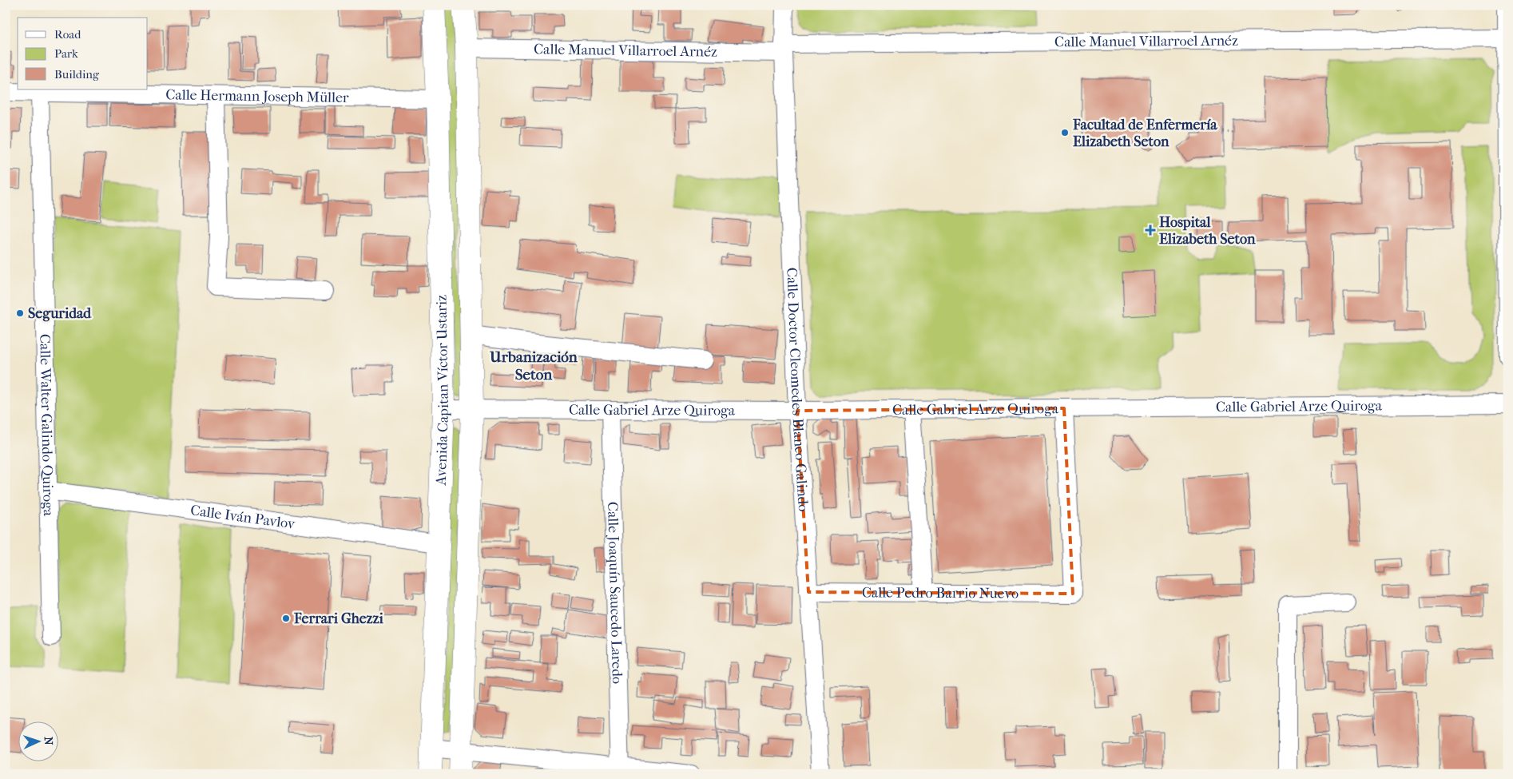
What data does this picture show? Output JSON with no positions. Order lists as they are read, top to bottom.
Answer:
{
  "streets": {
    "main road": ["Avenida Capitan Víctor Ustariz"],
    "street": [
      "Calle Manuel Villarroel Arnéz",
      "Calle Hermann Joseph Müller",
      "Calle Doctor Cleomedes Blanco Galindo",
      "Calle Gabriel Arze Quiroga",
      "Calle Walter Galindo Quiroga",
      "Calle Iván Pavlov",
      "Calle Joaquín Saucedo Laredo",
      "Calle Pedro Barrio Nuevo"
    ]
  },
  "crossings": [
    ["Calle Manuel Villarroel Arnéz", "Avenida Capitan Víctor Ustariz"],
    ["Calle Manuel Villarroel Arnéz", "Calle Doctor Cleomedes Blanco Galindo"],
    ["Calle Hermann Joseph Müller", "Avenida Capitan Víctor Ustariz"],
    ["Calle Hermann Joseph Müller", "Calle Walter Galindo Quiroga"],
    ["Avenida Capitan Víctor Ustariz", "Calle Gabriel Arze Quiroga"],
    ["Avenida Capitan Víctor Ustariz", "Calle Iván Pavlov"],
    ["Calle Doctor Cleomedes Blanco Galindo", "Calle Gabriel Arze Quiroga"],
    ["Calle Doctor Cleomedes Blanco Galindo", "Calle Pedro Barrio Nuevo"],
    ["Calle Gabriel Arze Quiroga", "Calle Joaquín Saucedo Laredo"],
    ["Calle Gabriel Arze Quiroga", "Calle Pedro Barrio Nuevo"],
    ["Calle Walter Galindo Quiroga", "Calle Iván Pavlov"]
  ],
  "districts": ["Urbanización Seton"],
  "places": {
    "other": ["Facultad de Enfermería Elizabeth Seton", "Seguridad", "Ferrari Ghezzi"],
    "health": ["Hospital Elizabeth Seton"]
  },
  "legend": ["Road", "Park", "Building"],
  "north": "right"
}
